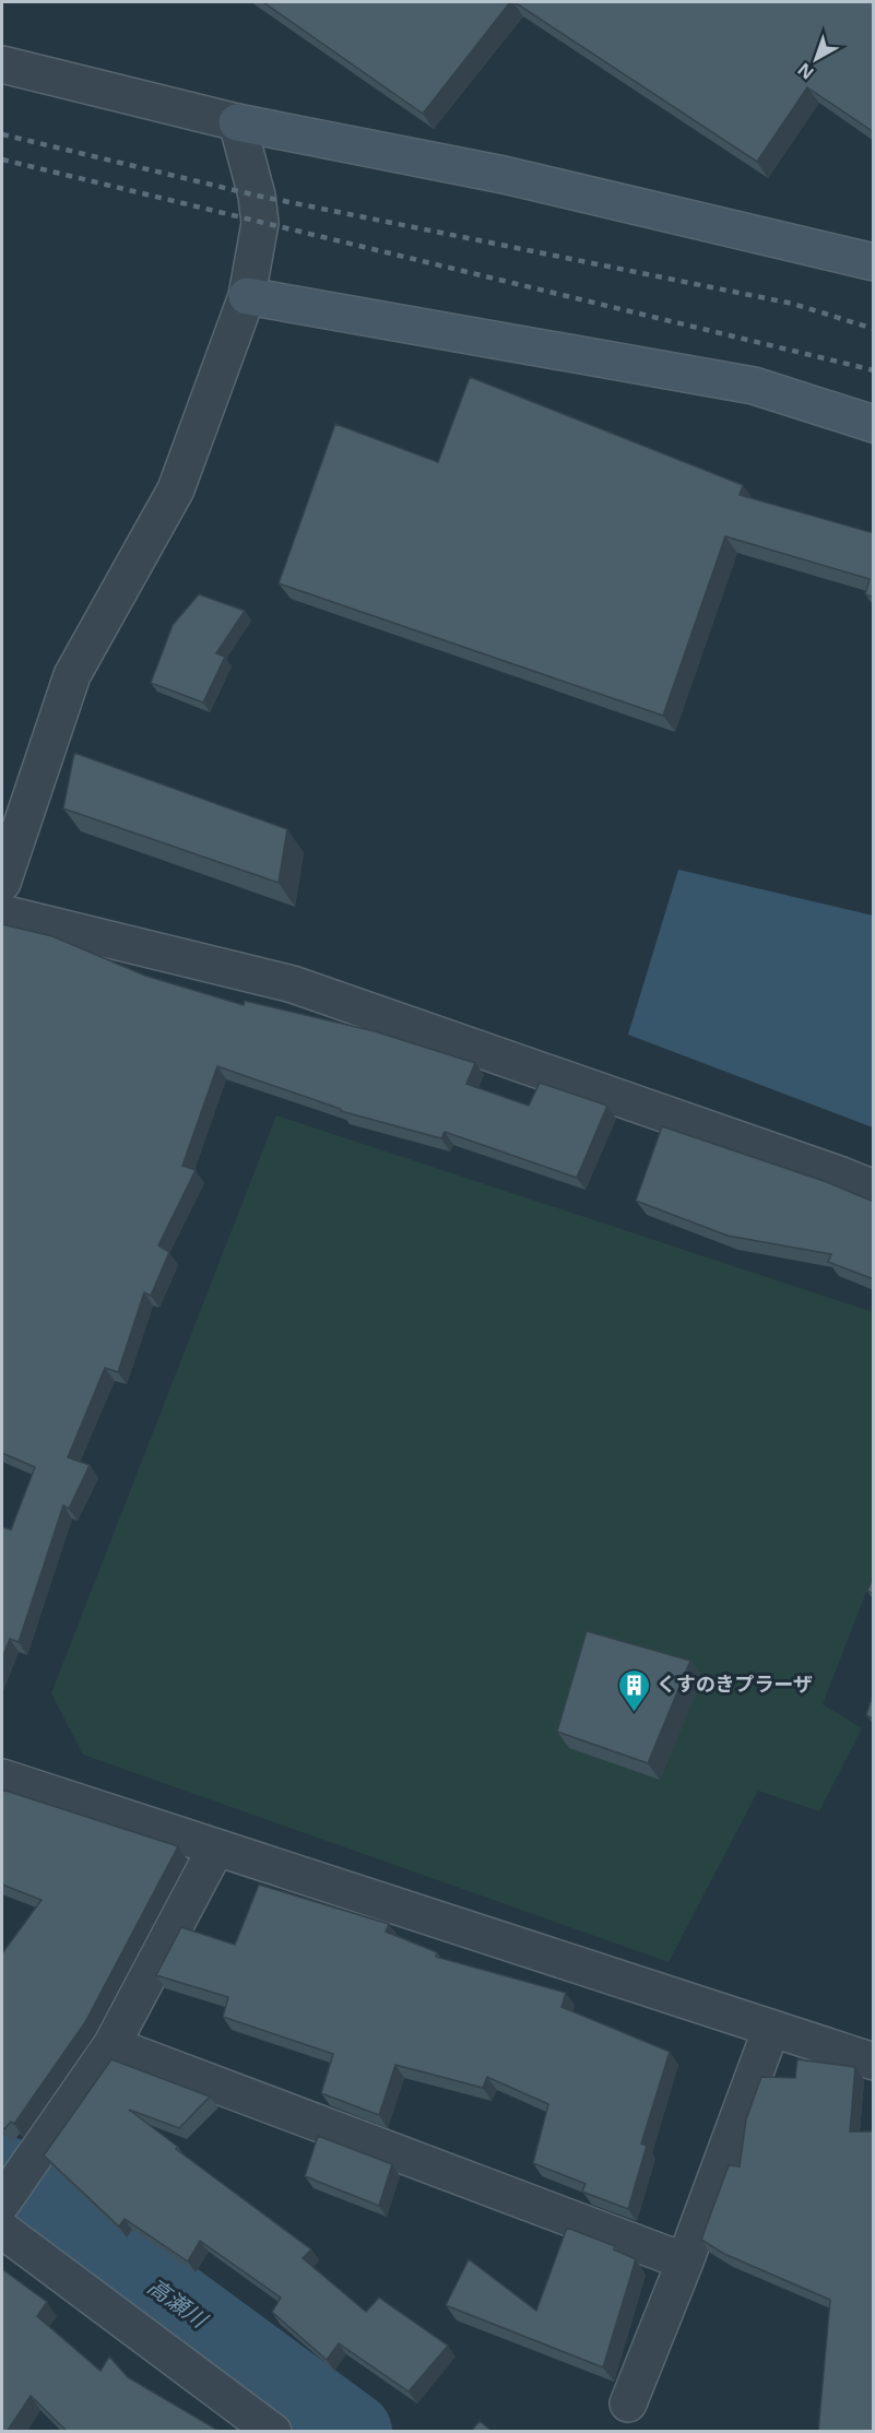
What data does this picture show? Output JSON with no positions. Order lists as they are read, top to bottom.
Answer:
{
  "water": ["高瀬川"],
  "places": {
    "building": ["くすのきプラーザ"]
  },
  "north": "bottom left"
}
